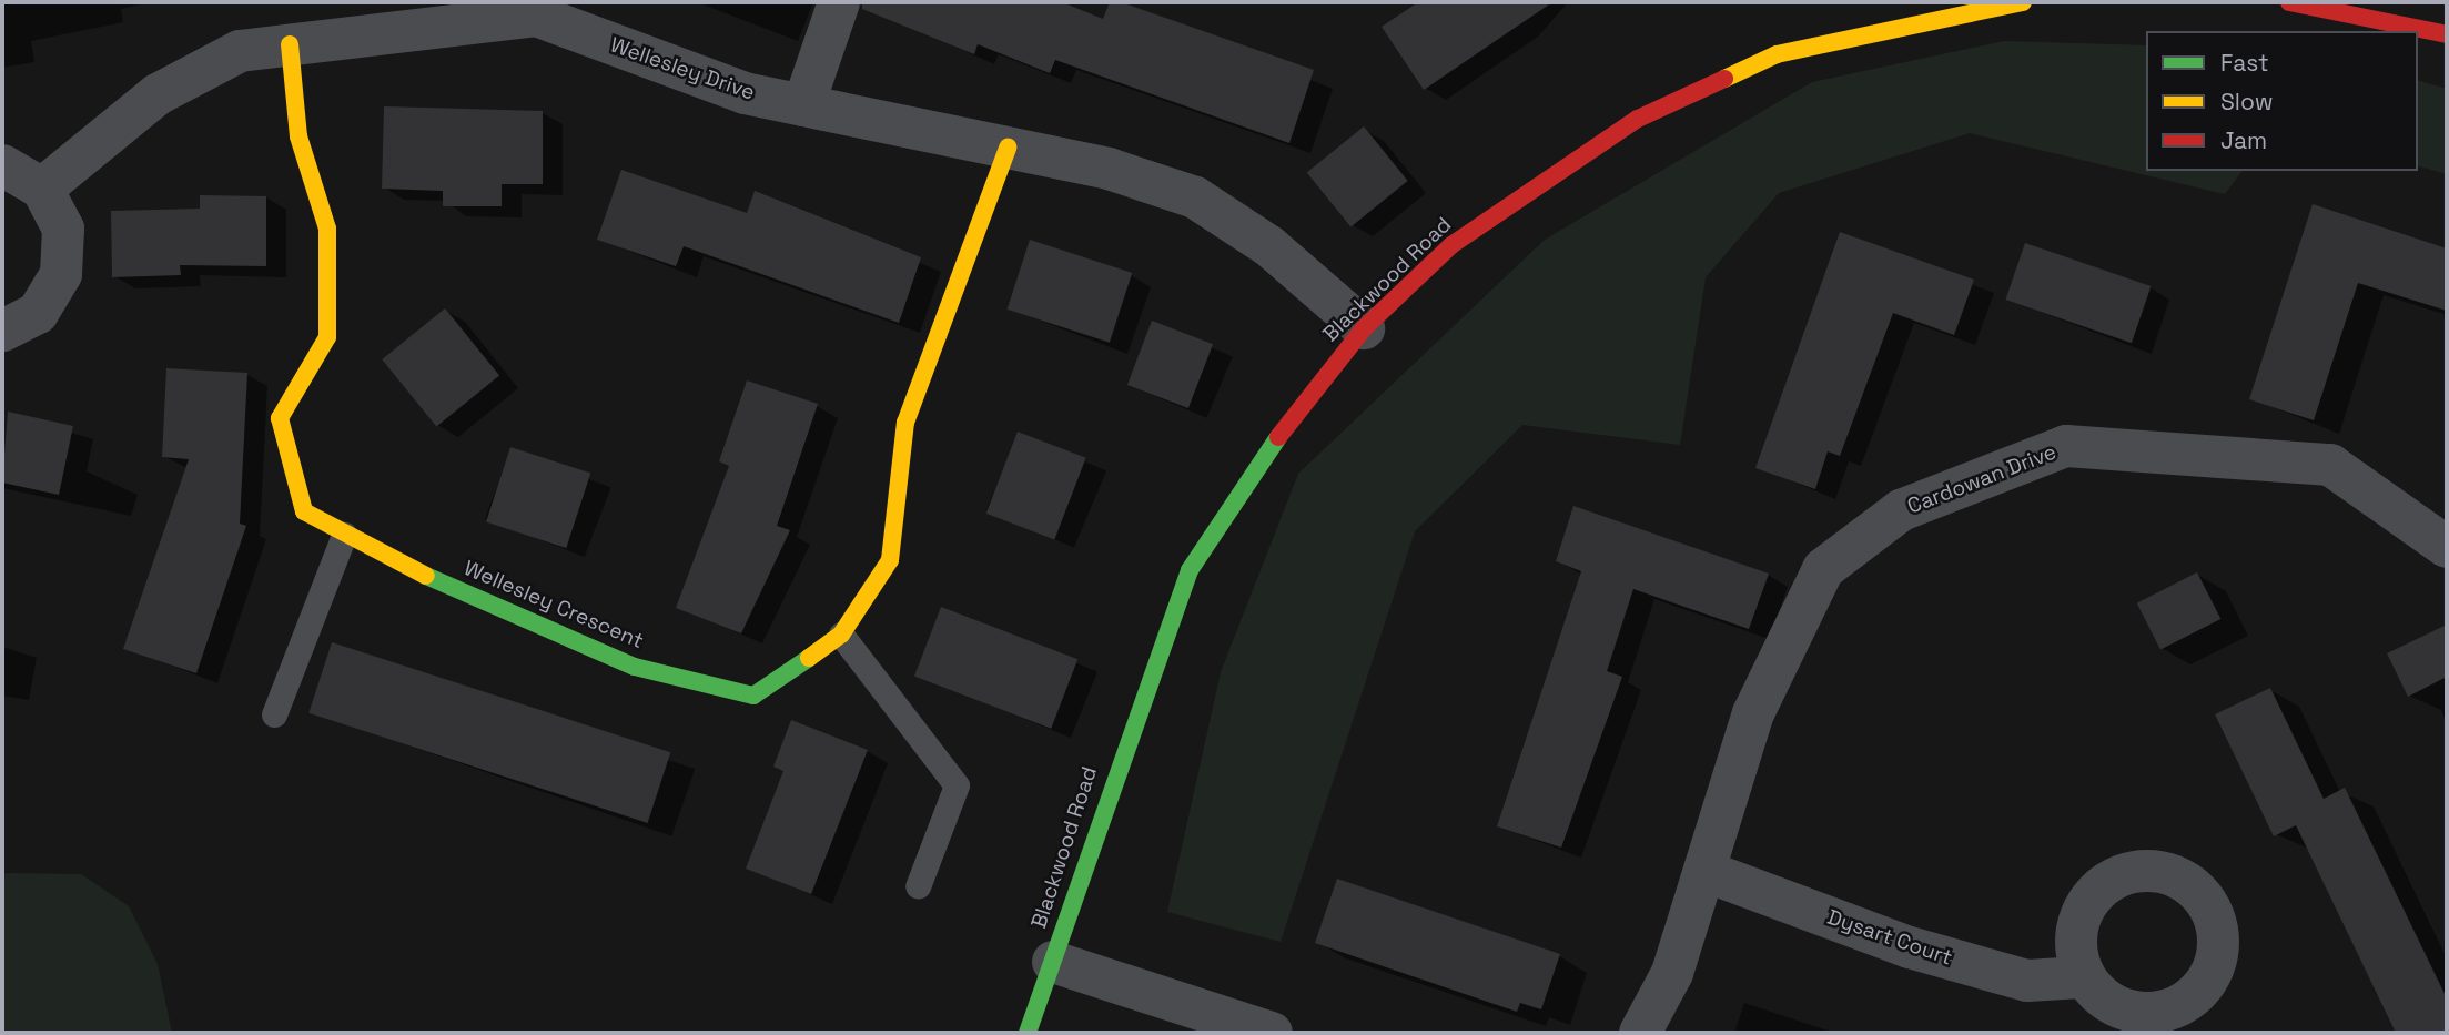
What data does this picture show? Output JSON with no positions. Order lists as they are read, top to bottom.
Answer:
{
  "streets": {
    "street": [
      "Wellesley Drive",
      "Blackwood Road",
      "Cardowan Drive",
      "Wellesley Crescent",
      "Dysart Court"
    ]
  },
  "crossings": [
    ["Wellesley Drive", "Blackwood Road"],
    ["Wellesley Drive", "Wellesley Crescent"],
    ["Cardowan Drive", "Dysart Court"]
  ],
  "legend": ["Fast", "Slow", "Jam"]
}
